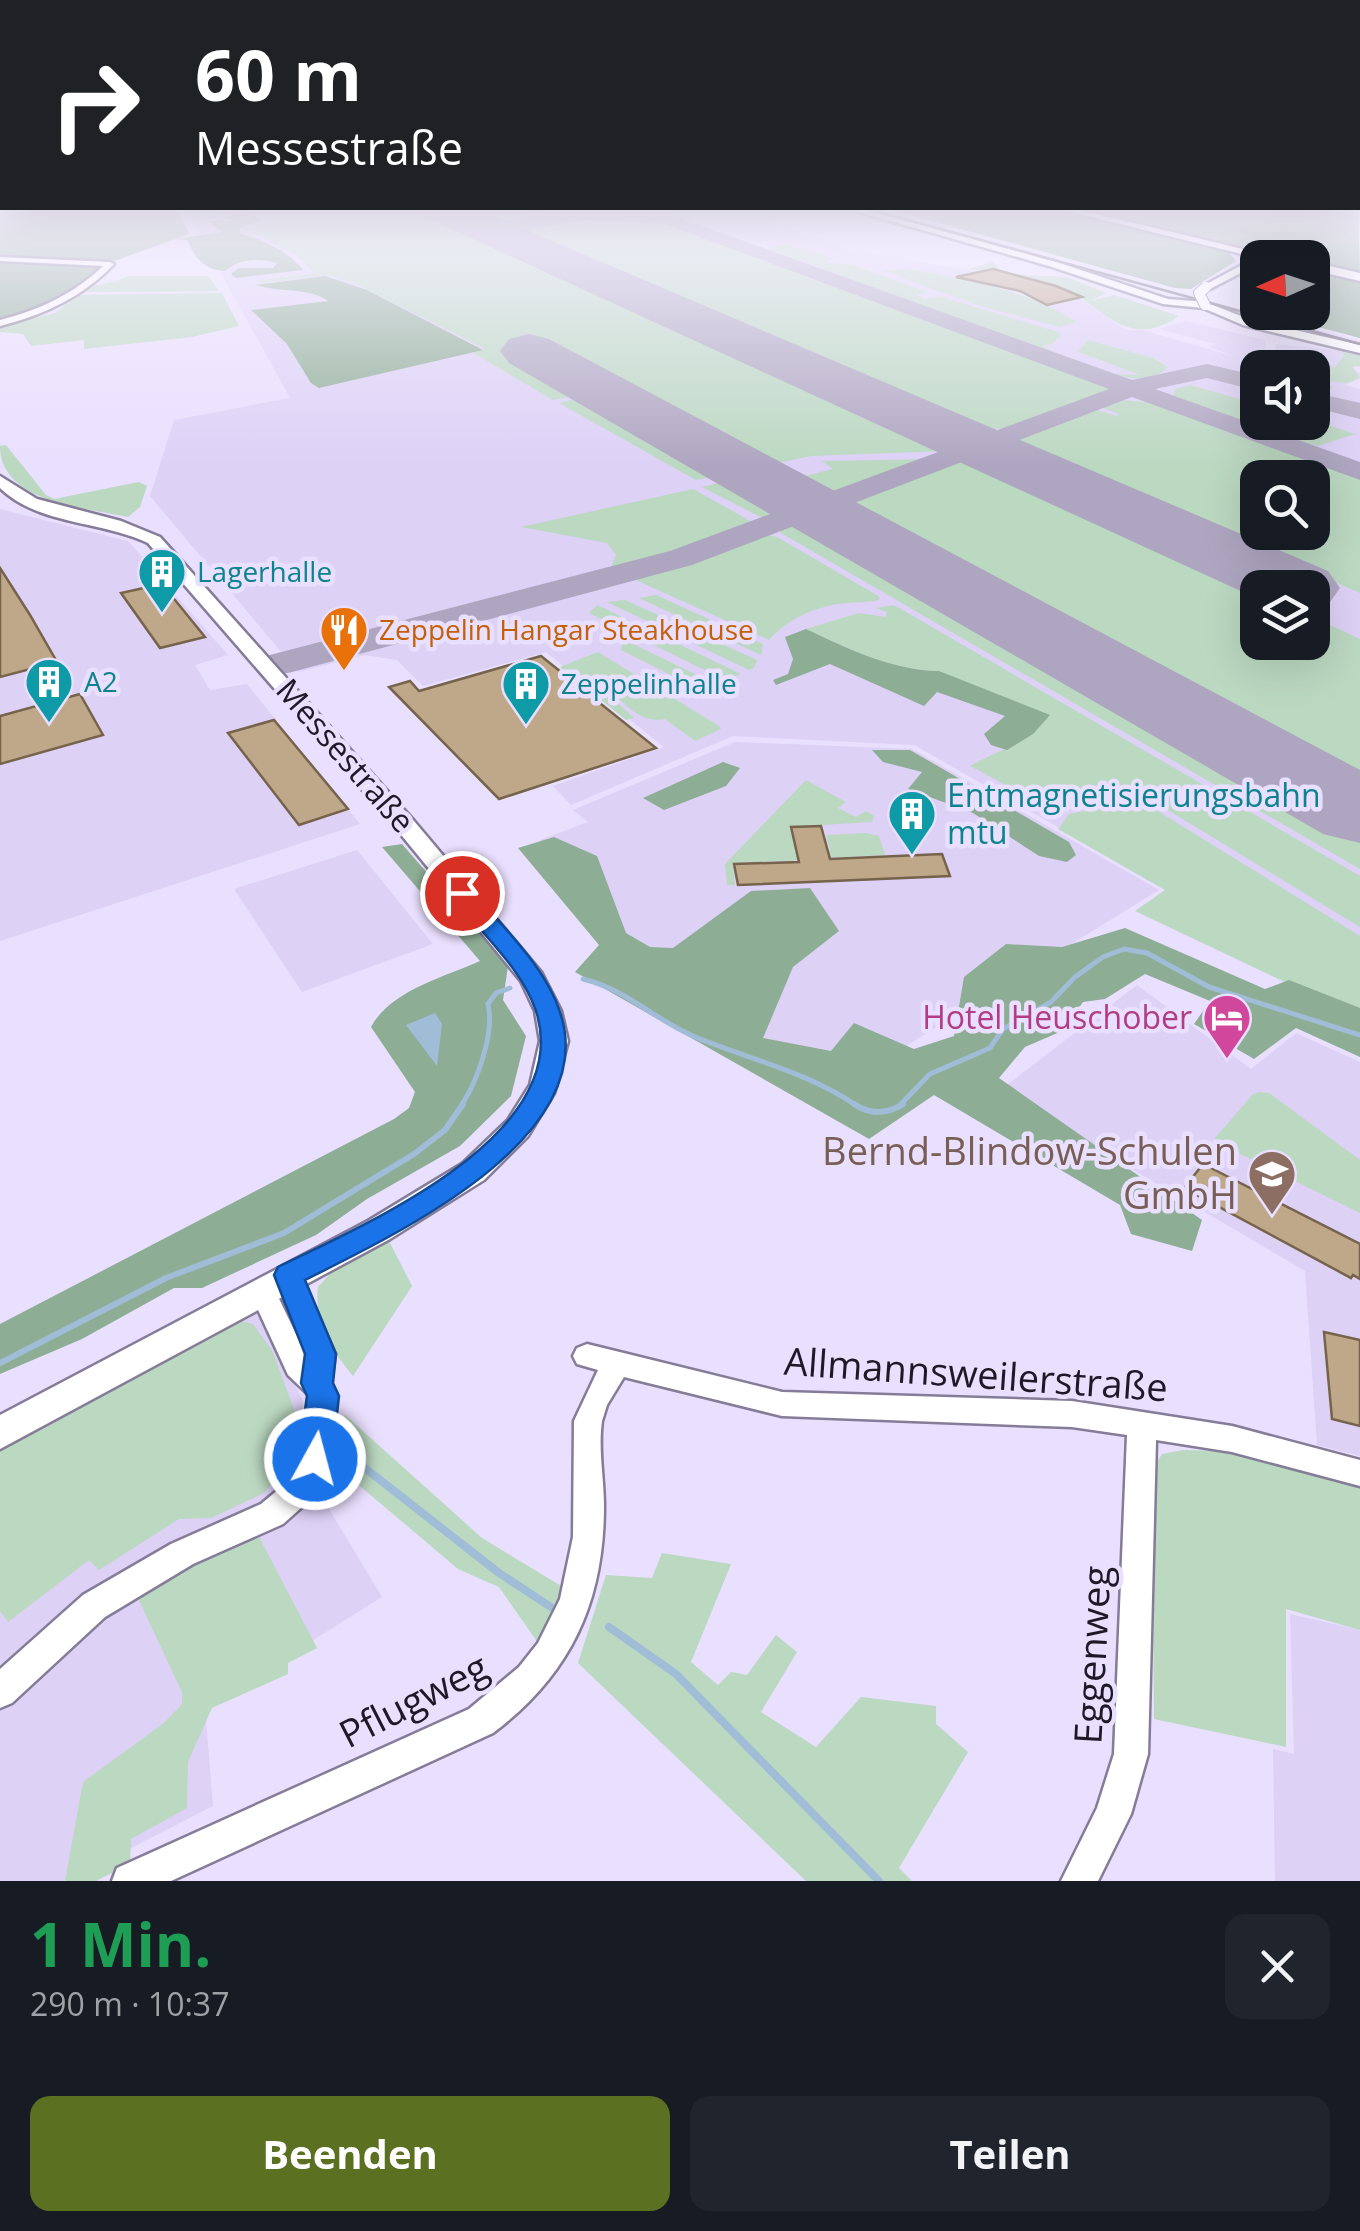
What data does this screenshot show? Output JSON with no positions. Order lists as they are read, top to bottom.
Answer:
{
  "streets": {
    "street": [
      "Messestraße",
      "Allmannsweilerstraße",
      "Eggenweg",
      "Pflugweg"
    ]
  },
  "crossings": [
    ["Allmannsweilerstraße", "Eggenweg"],
    ["Allmannsweilerstraße", "Pflugweg"]
  ],
  "places": {
    "building": [
      "Lagerhalle",
      "A2",
      "Zeppelinhalle",
      "Entmagnetisierungsbahn mtu"
    ],
    "restaurant": ["Zeppelin Hangar Steakhouse"],
    "hotel": ["Hotel Heuschober"],
    "school or university": ["Bernd-Blindow-Schulen GmbH"]
  },
  "north": "left",
  "page": {
    "turn": ["60 m", "Messestraße"],
    "heading": ["1 Min.", "290 m · 10:37"],
    "buttons": ["Beenden", "Teilen"]
  }
}
